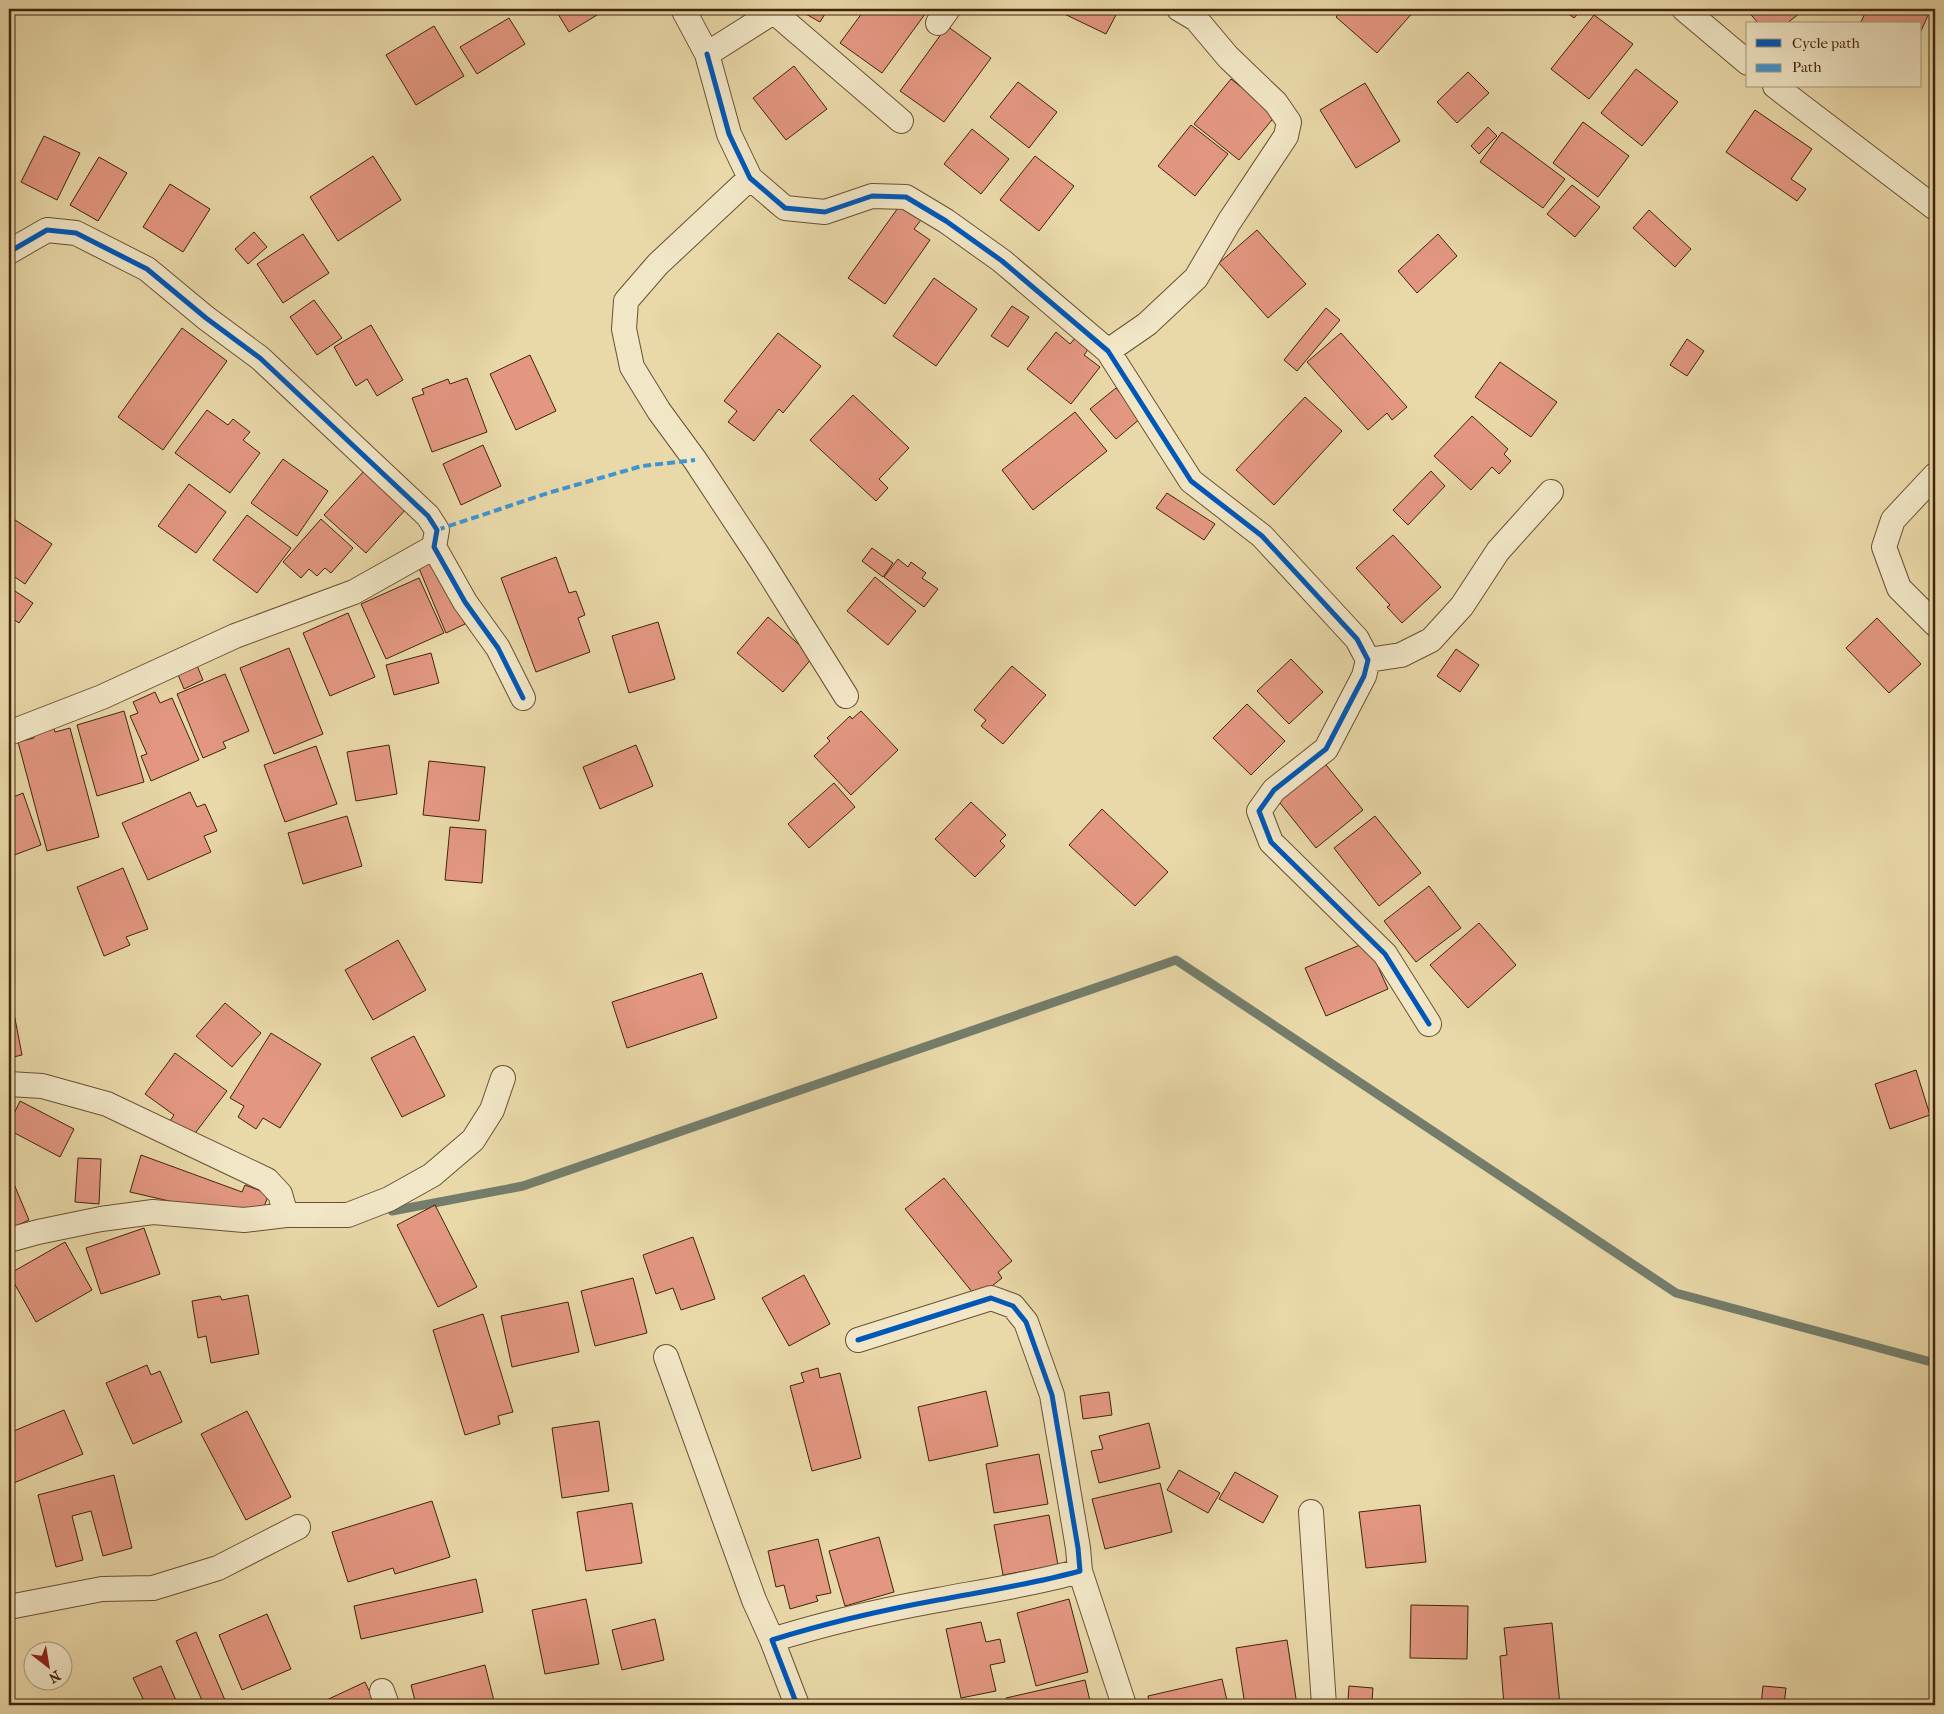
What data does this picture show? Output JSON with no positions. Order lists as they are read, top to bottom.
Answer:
{
  "legend": ["Cycle path", "Path"],
  "north": "bottom right"
}
